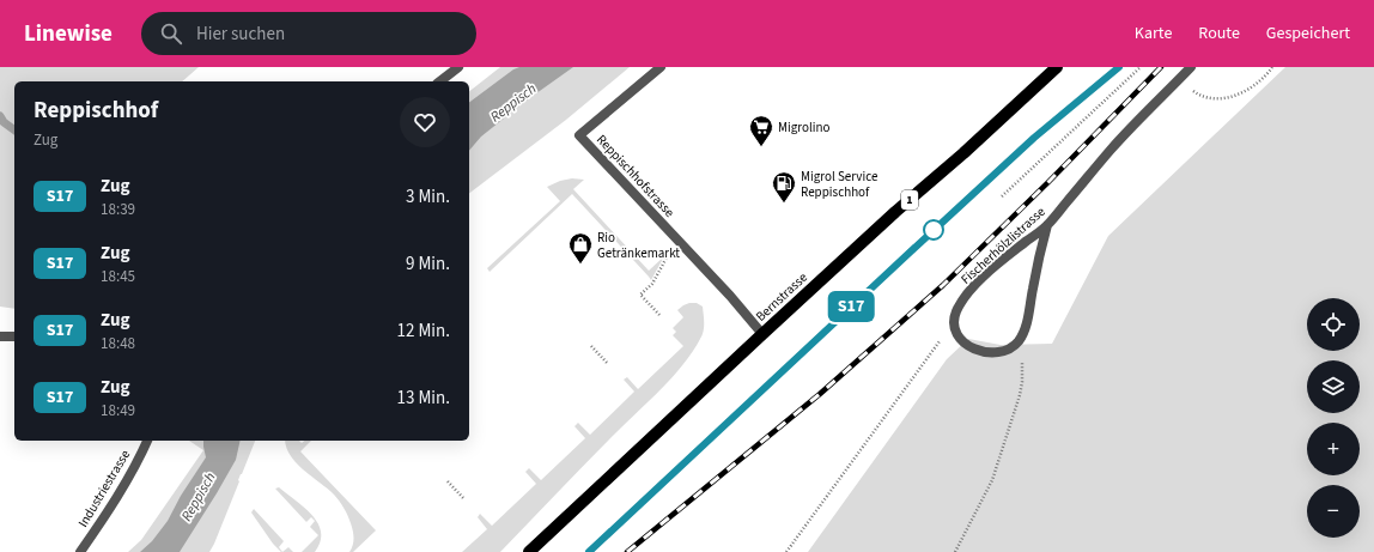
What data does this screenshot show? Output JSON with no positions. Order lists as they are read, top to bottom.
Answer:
{
  "streets": {
    "main road": ["1", "Bernstrasse"],
    "street": ["Reppischhofstrasse", "Fischerhölzlistrasse", "Industriestrasse"]
  },
  "crossings": [
    ["Reppischhofstrasse", "Bernstrasse"]
  ],
  "water": ["Reppisch"],
  "places": {
    "supermarket": ["Migrolino"],
    "fuel station": ["Migrol Service Reppischhof"],
    "shop": ["Rio Getränkemarkt"]
  },
  "page": {
    "header": "Linewise",
    "search": "Hier suchen",
    "nav": ["Karte", "Route", "Gespeichert"],
    "on_map": "S17",
    "heading": ["Reppischhof", "Zug"],
    "list": [
      {
        "mark": "S17",
        "name": "Zug",
        "note": "18:39",
        "value": "3 Min."
      },
      {
        "mark": "S17",
        "name": "Zug",
        "note": "18:45",
        "value": "9 Min."
      },
      {
        "mark": "S17",
        "name": "Zug",
        "note": "18:48",
        "value": "12 Min."
      },
      {
        "mark": "S17",
        "name": "Zug",
        "note": "18:49",
        "value": "13 Min."
      }
    ],
    "map_buttons": ["+", "−"]
  }
}
